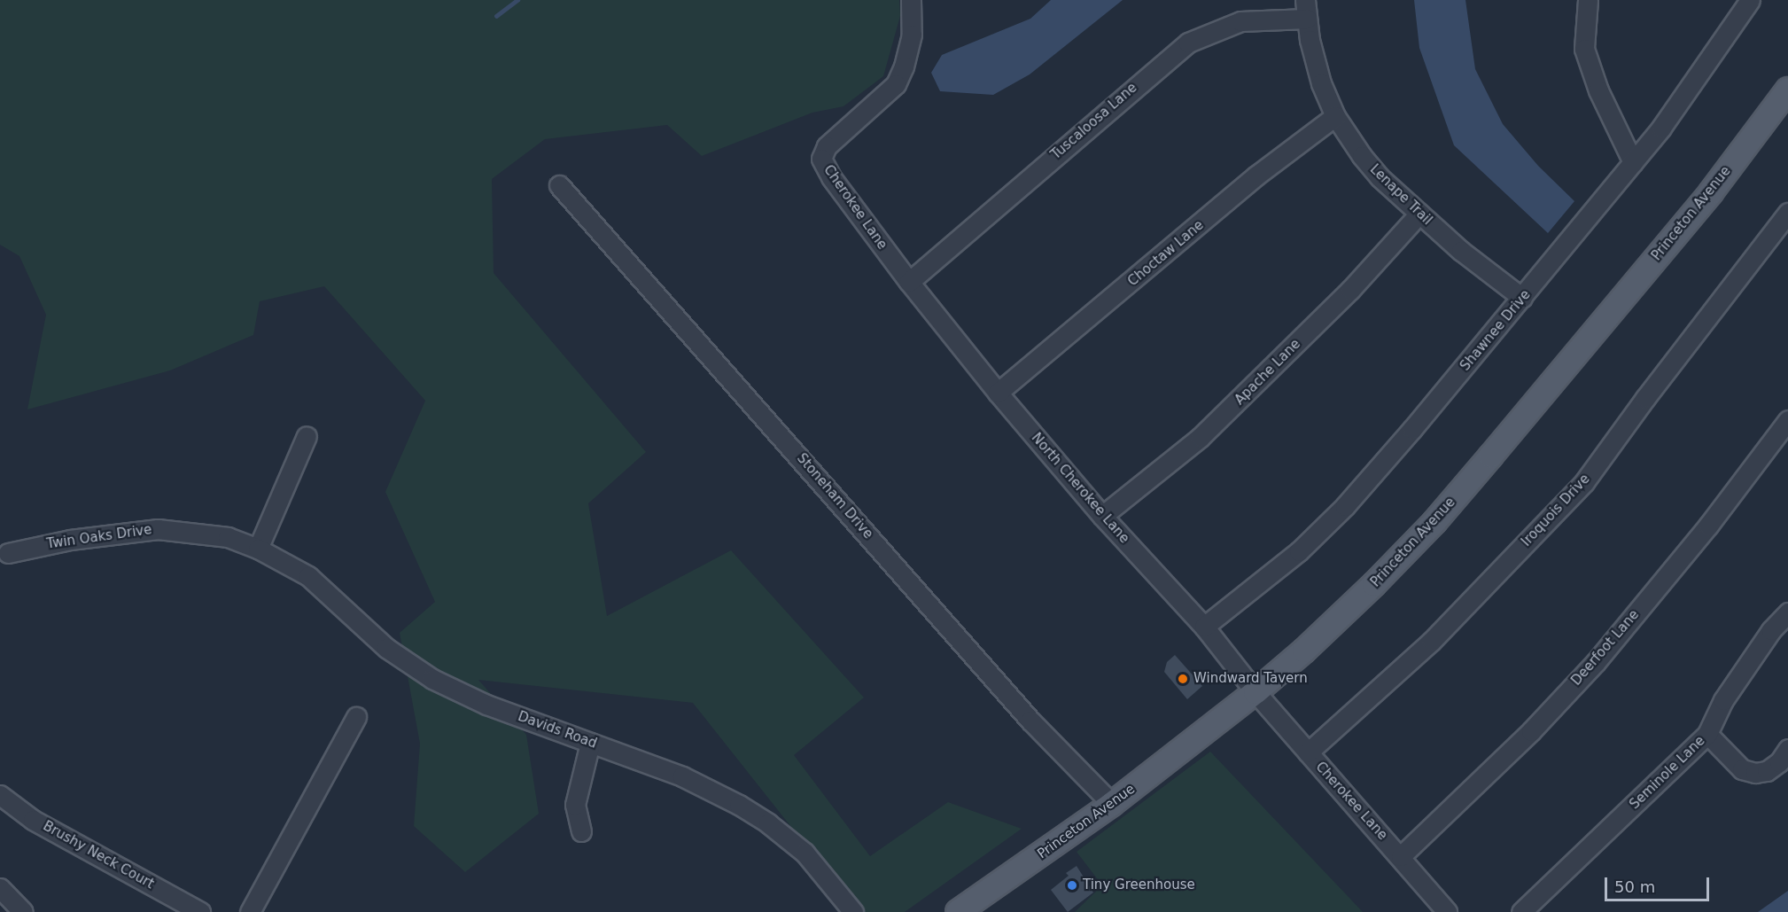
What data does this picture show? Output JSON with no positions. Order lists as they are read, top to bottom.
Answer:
{
  "streets": {
    "main road": ["Princeton Avenue"],
    "street": [
      "Tuscaloosa Lane",
      "Lenape Trail",
      "Cherokee Lane",
      "Choctaw Lane",
      "Shawnee Drive",
      "Apache Lane",
      "North Cherokee Lane",
      "Stoneham Drive",
      "Iroquois Drive",
      "Twin Oaks Drive",
      "Deerfoot Lane",
      "Davids Road",
      "Seminole Lane",
      "Brushy Neck Court"
    ]
  },
  "crossings": [
    ["Tuscaloosa Lane", "Lenape Trail"],
    ["Tuscaloosa Lane", "Cherokee Lane"],
    ["Tuscaloosa Lane", "North Cherokee Lane"],
    ["Lenape Trail", "Choctaw Lane"],
    ["Lenape Trail", "Shawnee Drive"],
    ["Lenape Trail", "Apache Lane"],
    ["Cherokee Lane", "Princeton Avenue"],
    ["Cherokee Lane", "North Cherokee Lane"],
    ["Cherokee Lane", "Iroquois Drive"],
    ["Cherokee Lane", "Deerfoot Lane"],
    ["Princeton Avenue", "North Cherokee Lane"],
    ["Princeton Avenue", "Stoneham Drive"],
    ["Choctaw Lane", "North Cherokee Lane"],
    ["Shawnee Drive", "North Cherokee Lane"],
    ["Apache Lane", "North Cherokee Lane"],
    ["Twin Oaks Drive", "Davids Road"]
  ],
  "places": ["Windward Tavern", "Tiny Greenhouse"],
  "scale_bar": "50 m"
}
